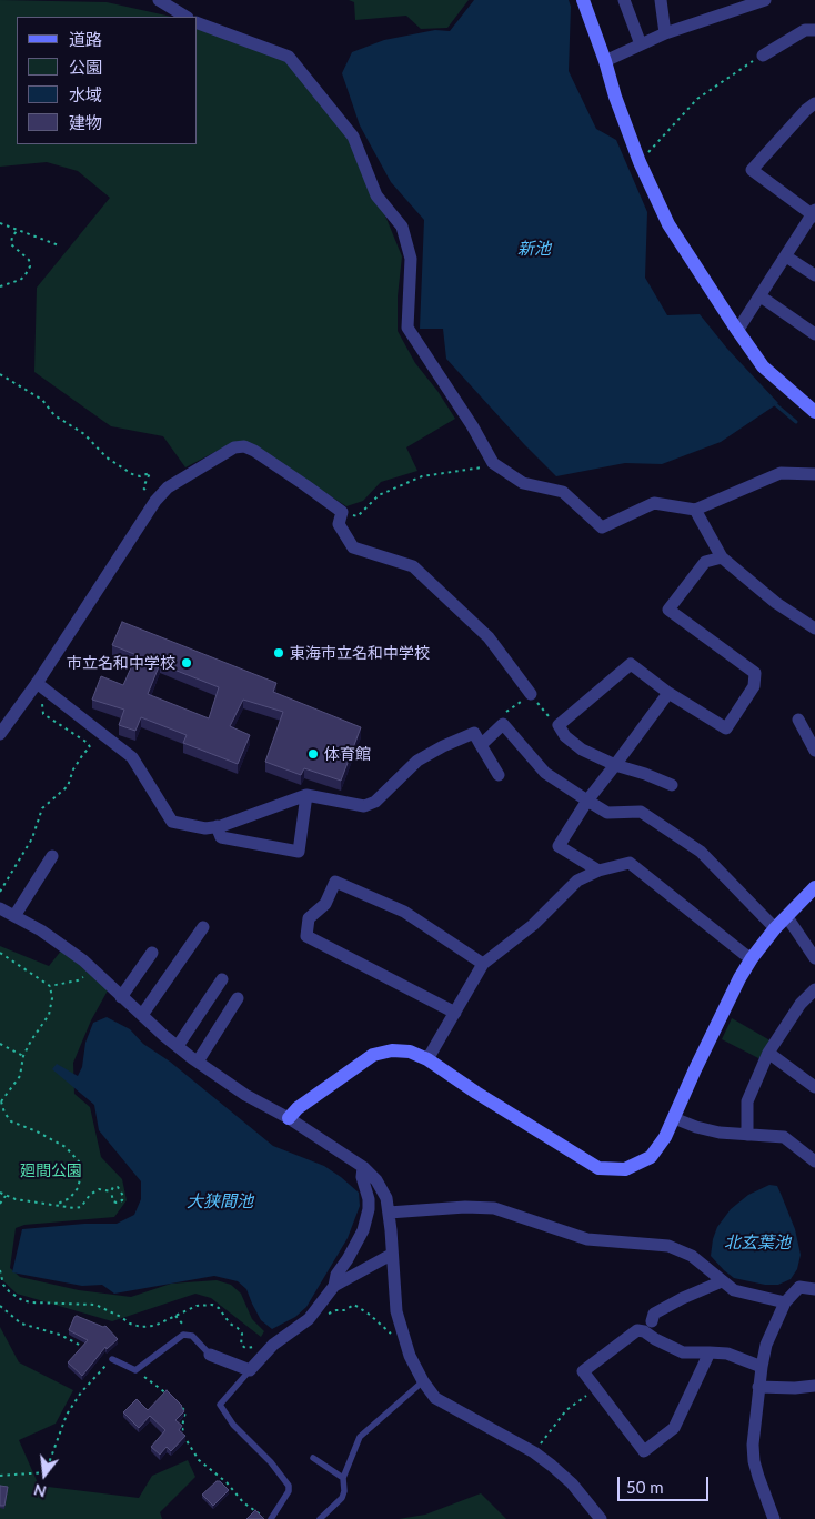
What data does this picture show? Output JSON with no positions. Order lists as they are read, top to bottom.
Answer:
{
  "water": ["新池", "大狭間池", "北玄葉池"],
  "parks": ["廻間公園"],
  "places": ["東海市立名和中学校", "市立名和中学校", "体育館"],
  "legend": [
    "道路",
    "公園",
    "水域",
    "建物"
  ],
  "scale_bar": "50 m",
  "north": "bottom"
}
